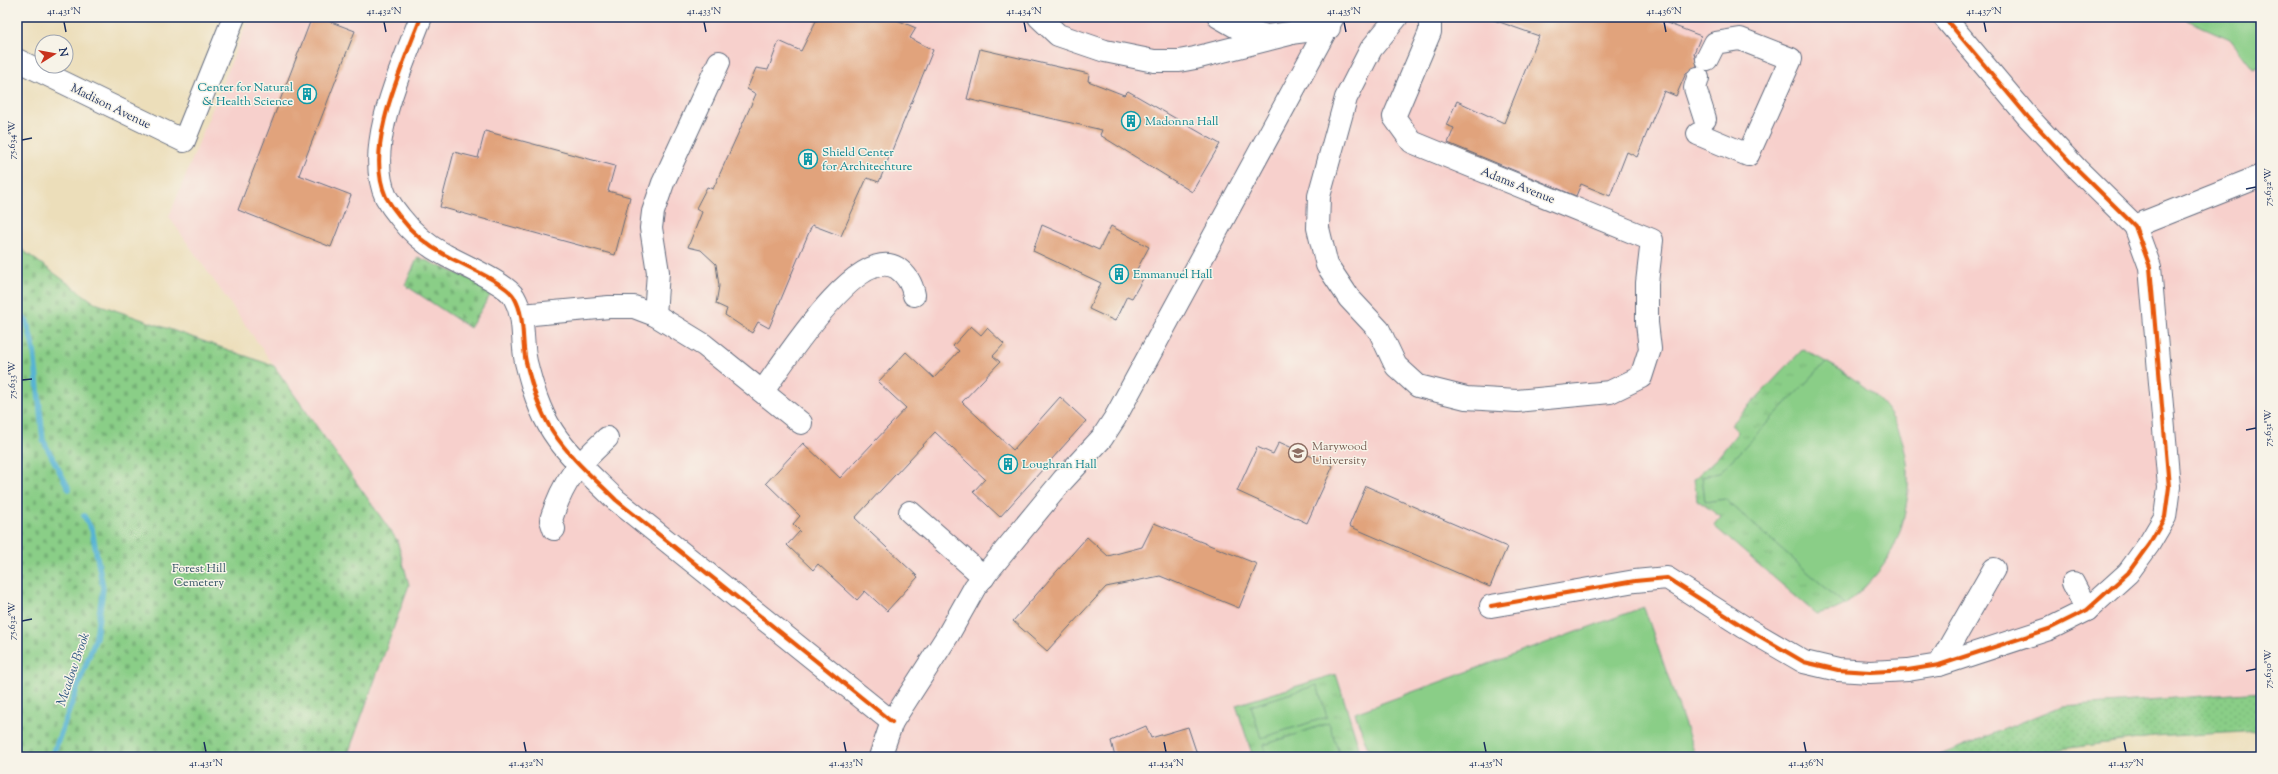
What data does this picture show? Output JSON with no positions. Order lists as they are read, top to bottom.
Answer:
{
  "streets": {
    "street": ["Madison Avenue", "Adams Avenue"]
  },
  "water": ["Meadow Brook"],
  "parks": ["Forest Hill Cemetery"],
  "places": {
    "building": [
      "Center for Natural & Health Science",
      "Madonna Hall",
      "Shield Center for Architechture",
      "Emmanuel Hall",
      "Loughran Hall"
    ],
    "school or university": ["Marywood University"]
  },
  "north": "right",
  "coordinates": [
    "41.431°N",
    "41.432°N",
    "41.433°N",
    "41.434°N",
    "41.435°N",
    "41.436°N",
    "41.437°N",
    "75.634°W",
    "75.632°W",
    "75.633°W",
    "75.631°W",
    "75.630°W"
  ]
}
